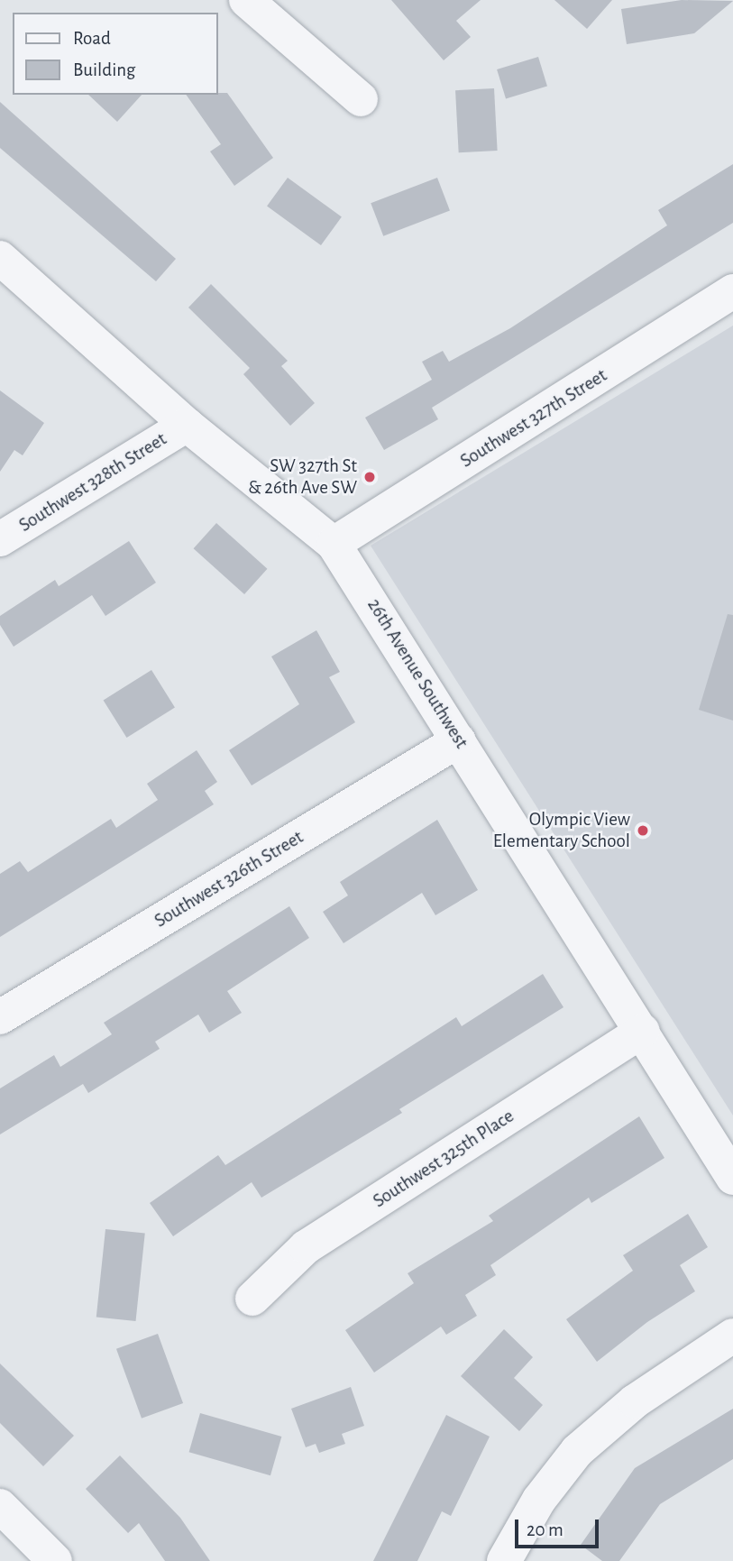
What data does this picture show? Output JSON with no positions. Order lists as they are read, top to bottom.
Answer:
{
  "streets": {
    "street": [
      "Southwest 327th Street",
      "Southwest 328th Street",
      "26th Avenue Southwest",
      "Southwest 326th Street",
      "Southwest 325th Place"
    ]
  },
  "crossings": [
    ["Southwest 327th Street", "26th Avenue Southwest"],
    ["Southwest 328th Street", "26th Avenue Southwest"],
    ["26th Avenue Southwest", "Southwest 326th Street"],
    ["26th Avenue Southwest", "Southwest 325th Place"]
  ],
  "places": ["SW 327th St & 26th Ave SW", "Olympic View Elementary School"],
  "legend": ["Road", "Building"],
  "scale_bar": "20 m"
}
